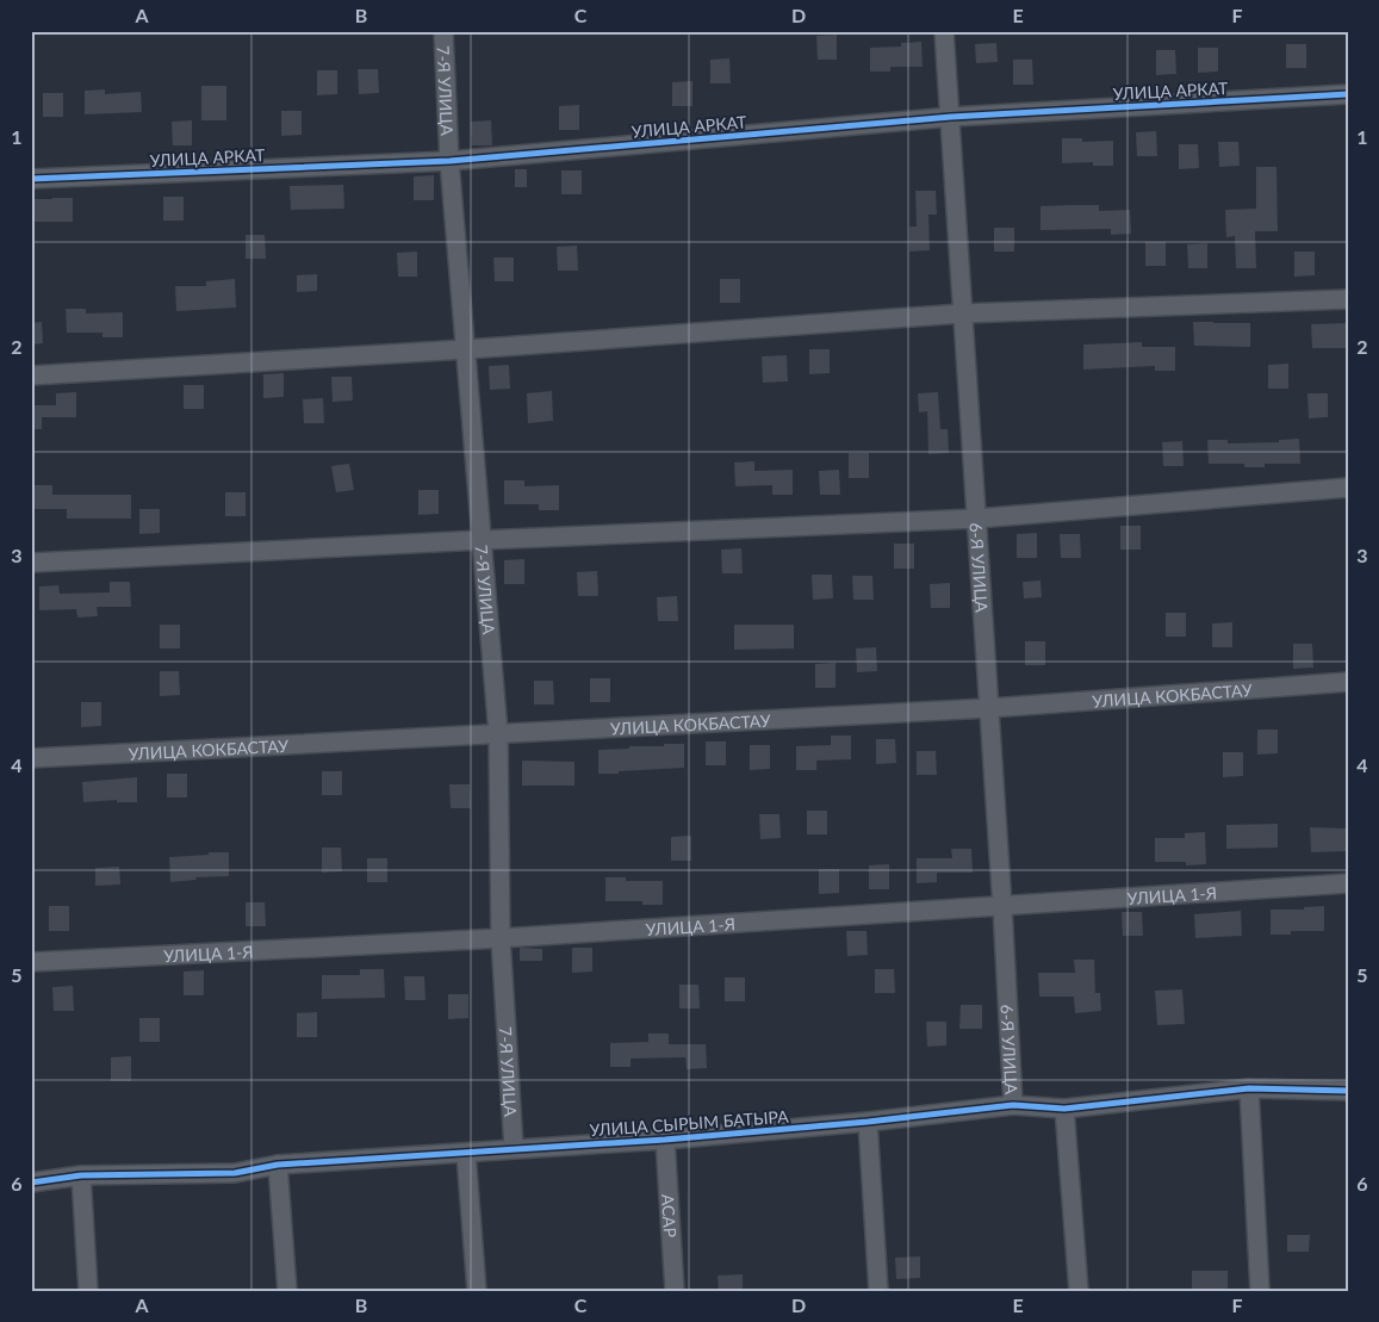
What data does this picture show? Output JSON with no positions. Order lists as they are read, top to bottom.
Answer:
{
  "streets": {
    "street": [
      "7-Я УЛИЦА",
      "УЛИЦА АРКАТ",
      "6-Я УЛИЦА",
      "УЛИЦА КОКБАСТАУ",
      "УЛИЦА 1-Я",
      "УЛИЦА СЫРЫМ БАТЫРА",
      "АСАР"
    ]
  },
  "crossings": [
    ["7-Я УЛИЦА", "УЛИЦА АРКАТ"],
    ["7-Я УЛИЦА", "УЛИЦА КОКБАСТАУ"],
    ["7-Я УЛИЦА", "УЛИЦА 1-Я"],
    ["7-Я УЛИЦА", "УЛИЦА СЫРЫМ БАТЫРА"],
    ["УЛИЦА АРКАТ", "6-Я УЛИЦА"],
    ["6-Я УЛИЦА", "УЛИЦА КОКБАСТАУ"],
    ["6-Я УЛИЦА", "УЛИЦА 1-Я"],
    ["6-Я УЛИЦА", "УЛИЦА СЫРЫМ БАТЫРА"],
    ["УЛИЦА СЫРЫМ БАТЫРА", "АСАР"]
  ],
  "grid": {
    "columns": [
      "A",
      "B",
      "C",
      "D",
      "E",
      "F"
    ],
    "rows": [
      "1",
      "2",
      "3",
      "4",
      "5",
      "6"
    ]
  }
}
